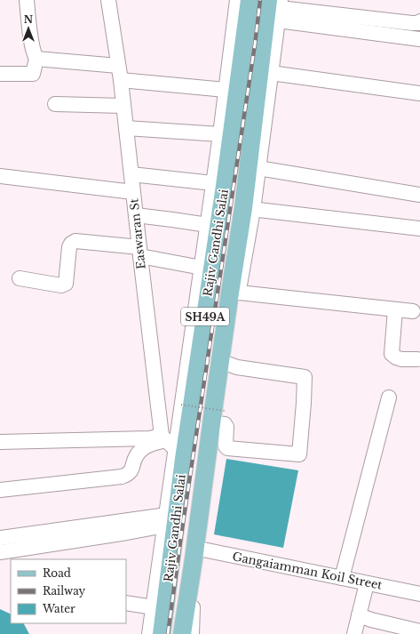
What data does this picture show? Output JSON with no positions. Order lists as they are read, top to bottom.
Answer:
{
  "streets": {
    "main road": ["Rajiv Gandhi Salai", "SH49A"],
    "street": ["Easwaran St", "Gangaiamman Koil Street"]
  },
  "crossings": [
    ["Rajiv Gandhi Salai", "Gangaiamman Koil Street"]
  ],
  "legend": ["Road", "Railway", "Water"],
  "north": "top"
}
